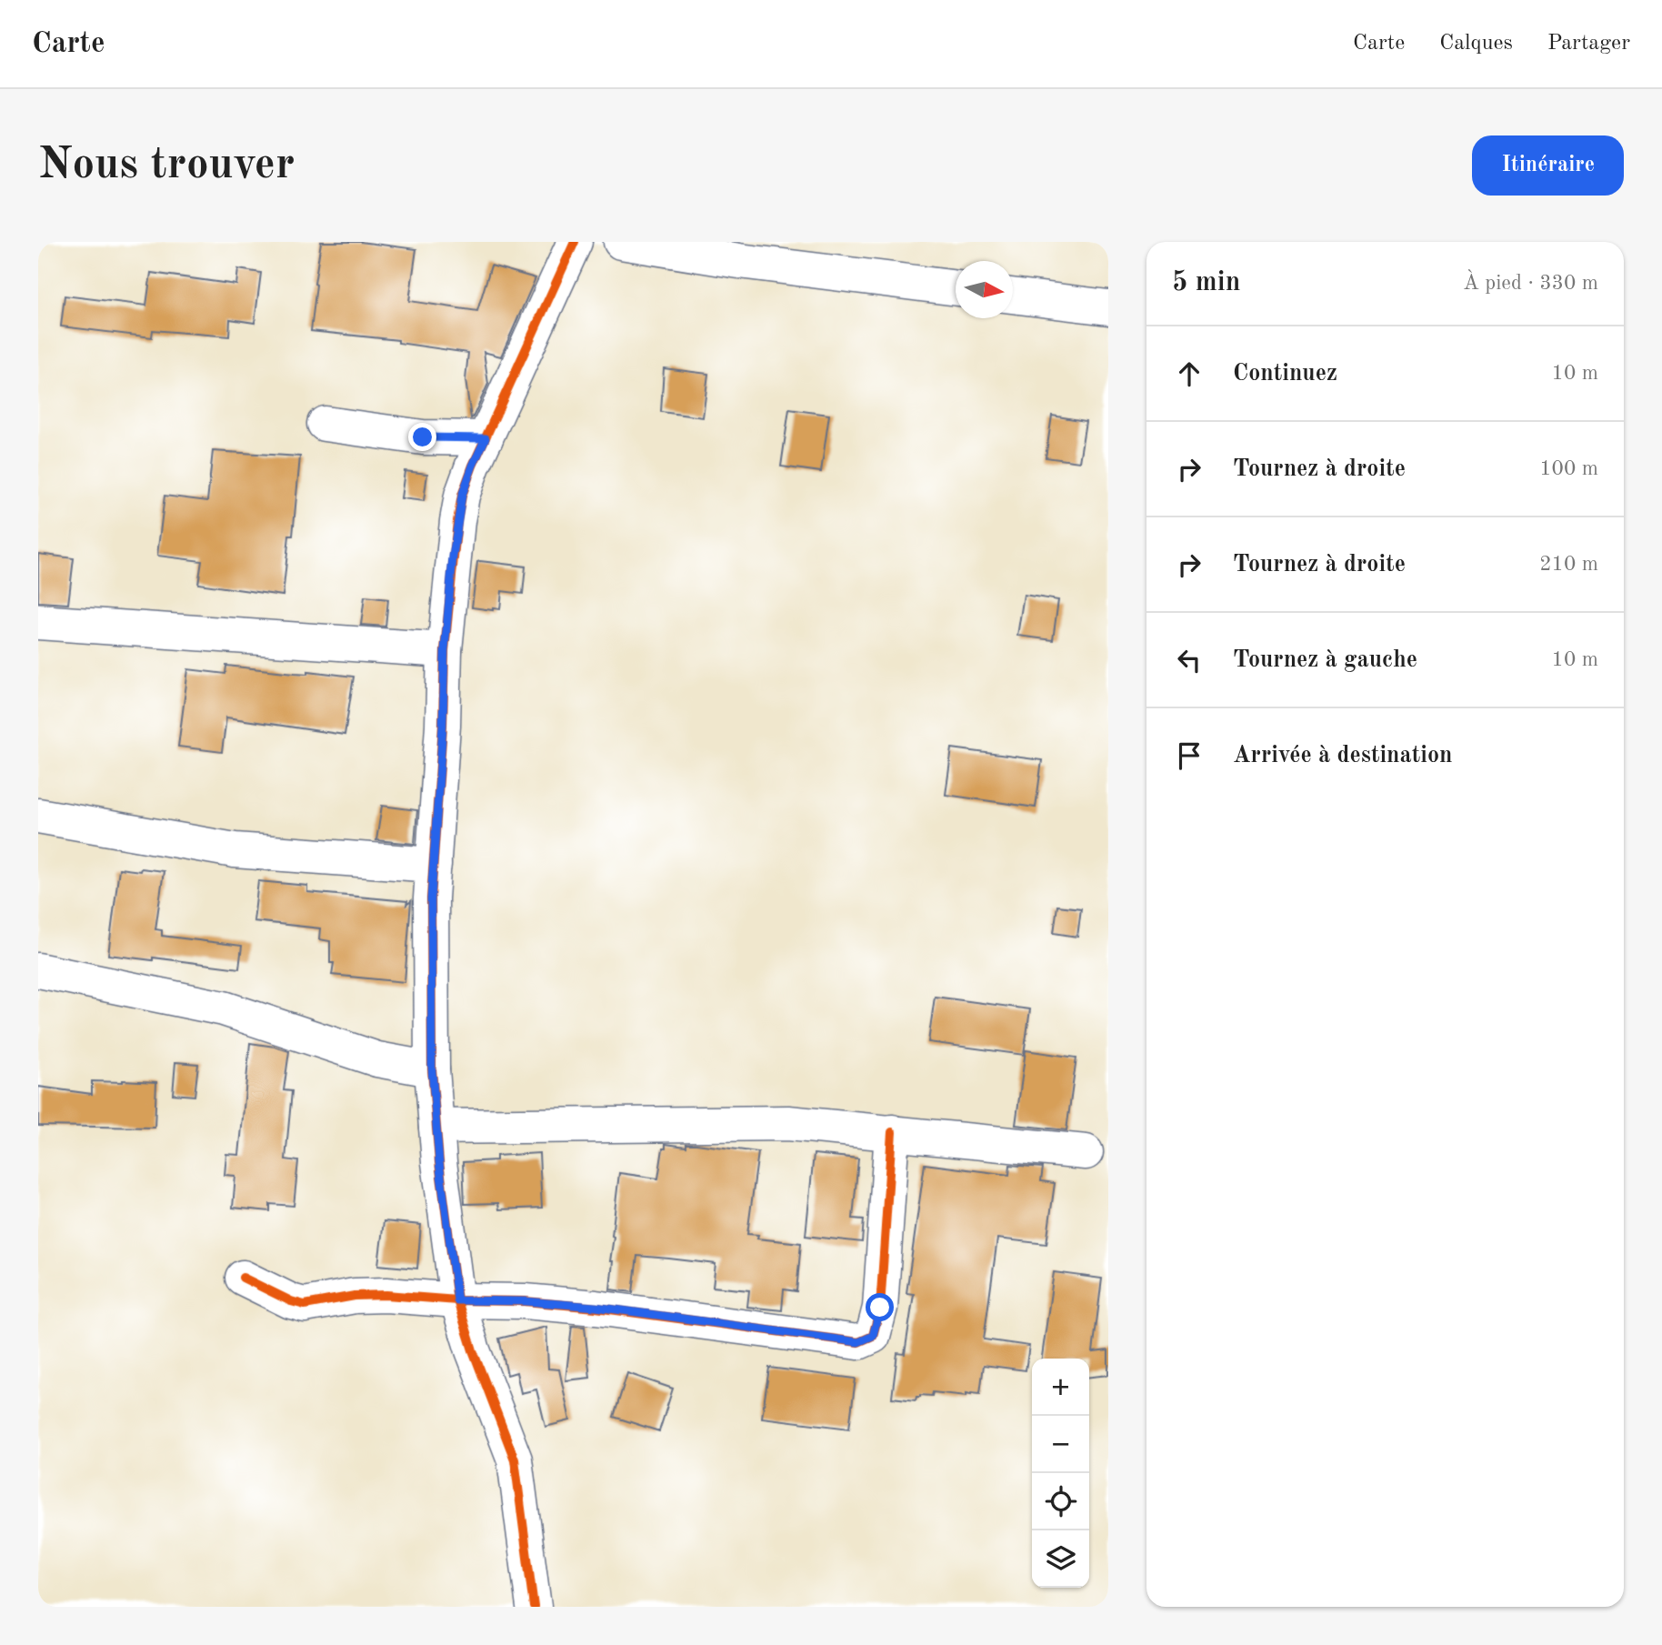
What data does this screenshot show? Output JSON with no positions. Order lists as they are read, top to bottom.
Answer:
{
  "north": "right",
  "page": {
    "header": "Carte",
    "nav": ["Carte", "Calques", "Partager"],
    "buttons": "Itinéraire",
    "title": "Nous trouver",
    "heading": ["5 min", "À pied · 330 m"],
    "list": [
      ["Continuez", "10 m"],
      ["Tournez à droite", "100 m"],
      ["Tournez à droite", "210 m"],
      ["Tournez à gauche", "10 m"],
      "Arrivée à destination"
    ],
    "map_buttons": ["+", "−"]
  }
}
